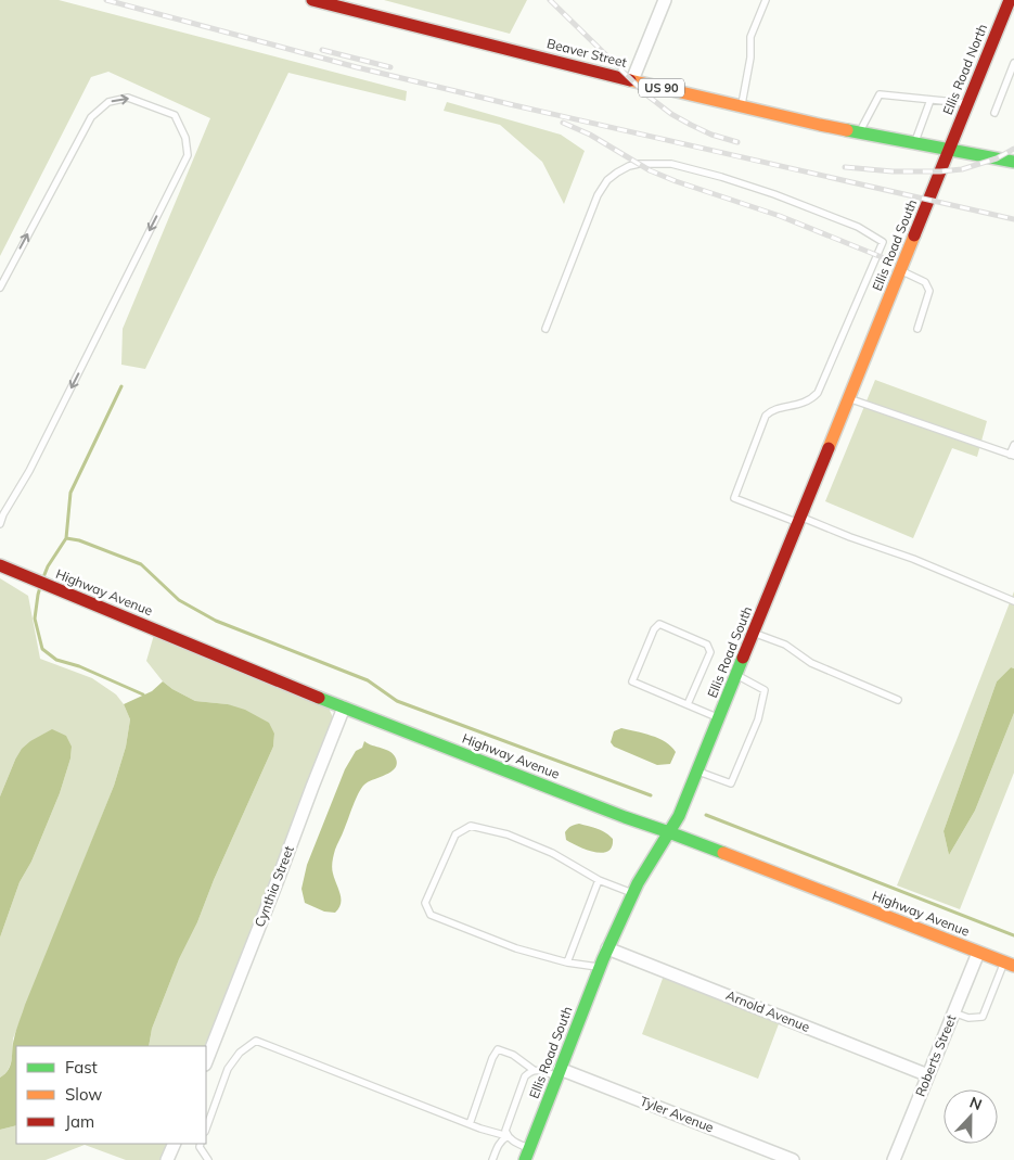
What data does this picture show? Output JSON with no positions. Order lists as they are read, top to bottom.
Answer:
{
  "streets": {
    "street": [
      "Beaver Street",
      "Ellis Road North",
      "US 90",
      "Ellis Road South",
      "Highway Avenue",
      "Cynthia Street",
      "Arnold Avenue",
      "Roberts Street",
      "Tyler Avenue"
    ]
  },
  "crossings": [
    ["Beaver Street", "Ellis Road North"],
    ["Beaver Street", "Ellis Road South"],
    ["Ellis Road North", "Ellis Road South"],
    ["Ellis Road South", "Highway Avenue"],
    ["Ellis Road South", "Arnold Avenue"],
    ["Ellis Road South", "Tyler Avenue"],
    ["Highway Avenue", "Cynthia Street"],
    ["Highway Avenue", "Roberts Street"],
    ["Arnold Avenue", "Roberts Street"]
  ],
  "legend": ["Fast", "Slow", "Jam"],
  "north": "top"
}
